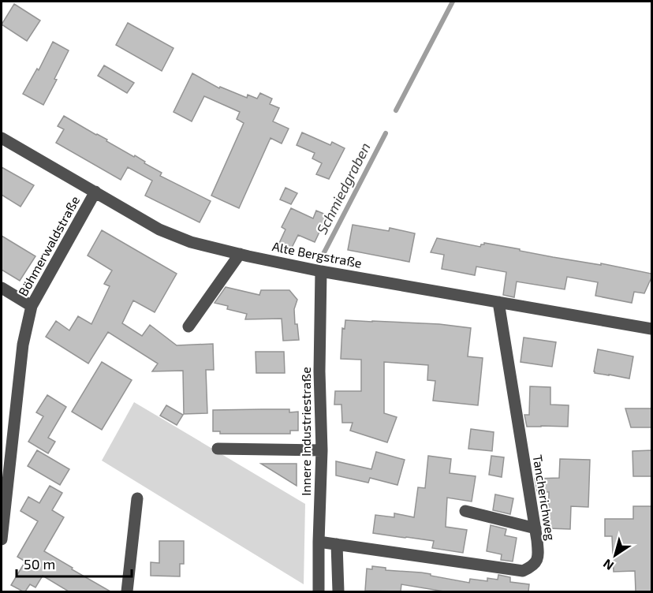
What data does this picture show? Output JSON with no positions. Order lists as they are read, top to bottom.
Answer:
{
  "streets": {
    "street": [
      "Böhmerwaldstraße",
      "Alte Bergstraße",
      "Innere Industriestraße",
      "Tancherichweg"
    ]
  },
  "crossings": [
    ["Böhmerwaldstraße", "Alte Bergstraße"],
    ["Alte Bergstraße", "Innere Industriestraße"],
    ["Alte Bergstraße", "Tancherichweg"],
    ["Innere Industriestraße", "Tancherichweg"]
  ],
  "water": ["Schmiedgraben"],
  "scale_bar": "50 m",
  "north": "bottom left"
}
